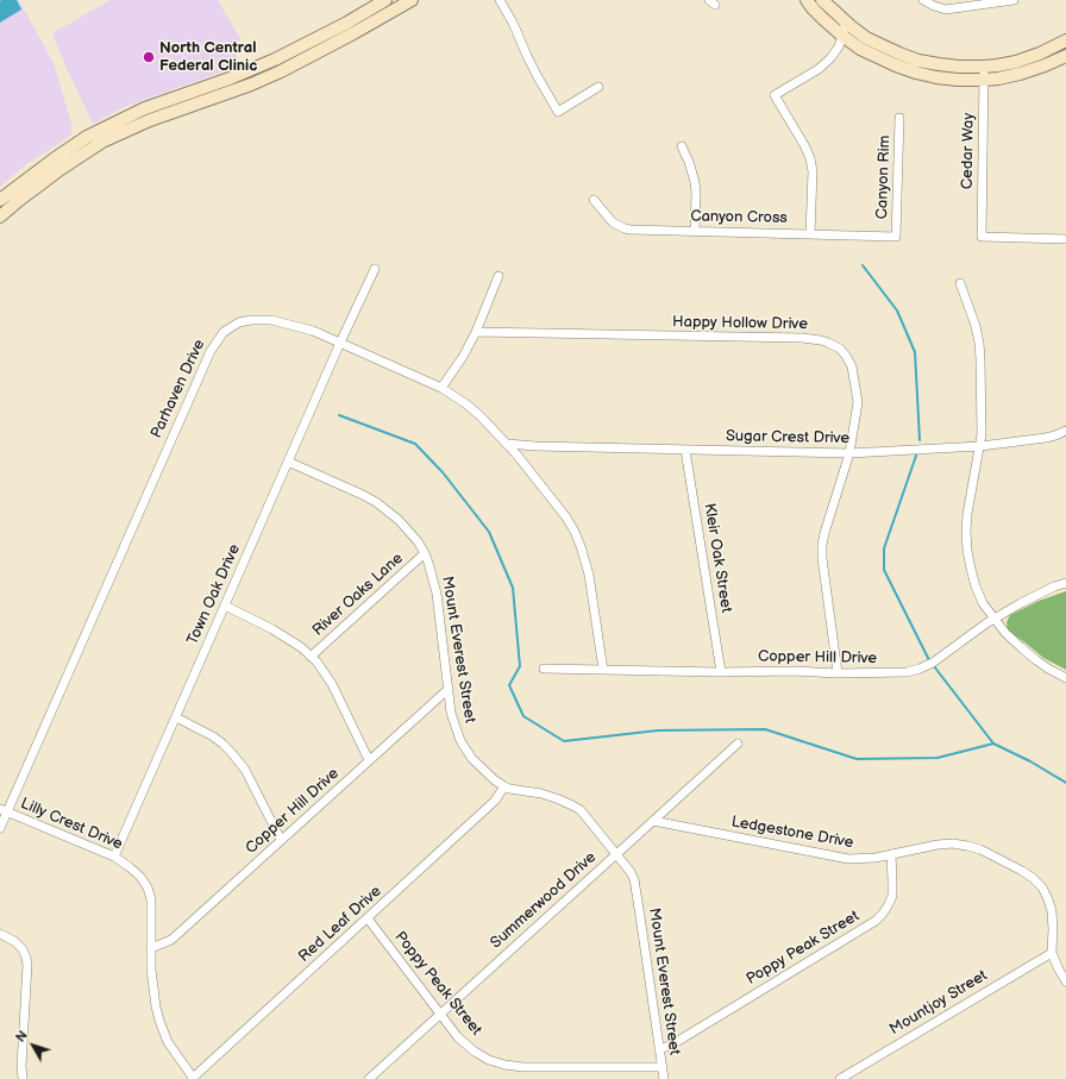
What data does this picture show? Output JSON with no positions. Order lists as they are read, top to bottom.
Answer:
{
  "streets": {
    "street": [
      "Cedar Way",
      "Canyon Rim",
      "Canyon Cross",
      "Happy Hollow Drive",
      "Parhaven Drive",
      "Sugar Crest Drive",
      "Kleir Oak Street",
      "Town Oak Drive",
      "River Oaks Lane",
      "Mount Everest Street",
      "Copper Hill Drive",
      "Lilly Crest Drive",
      "Ledgestone Drive",
      "Summerwood Drive",
      "Red Leaf Drive",
      "Poppy Peak Street",
      "Mountjoy Street"
    ]
  },
  "crossings": [
    ["Canyon Rim", "Canyon Cross"],
    ["Happy Hollow Drive", "Sugar Crest Drive"],
    ["Happy Hollow Drive", "Copper Hill Drive"],
    ["Parhaven Drive", "Sugar Crest Drive"],
    ["Parhaven Drive", "Town Oak Drive"],
    ["Parhaven Drive", "Copper Hill Drive"],
    ["Parhaven Drive", "Lilly Crest Drive"],
    ["Sugar Crest Drive", "Kleir Oak Street"],
    ["Kleir Oak Street", "Copper Hill Drive"],
    ["Town Oak Drive", "Mount Everest Street"],
    ["Town Oak Drive", "Lilly Crest Drive"],
    ["River Oaks Lane", "Mount Everest Street"],
    ["Mount Everest Street", "Copper Hill Drive"],
    ["Mount Everest Street", "Summerwood Drive"],
    ["Mount Everest Street", "Red Leaf Drive"],
    ["Mount Everest Street", "Poppy Peak Street"],
    ["Copper Hill Drive", "Lilly Crest Drive"],
    ["Lilly Crest Drive", "Red Leaf Drive"],
    ["Ledgestone Drive", "Summerwood Drive"],
    ["Ledgestone Drive", "Poppy Peak Street"],
    ["Ledgestone Drive", "Mountjoy Street"],
    ["Summerwood Drive", "Poppy Peak Street"],
    ["Red Leaf Drive", "Poppy Peak Street"]
  ],
  "places": ["North Central Federal Clinic"],
  "north": "top left"
}
